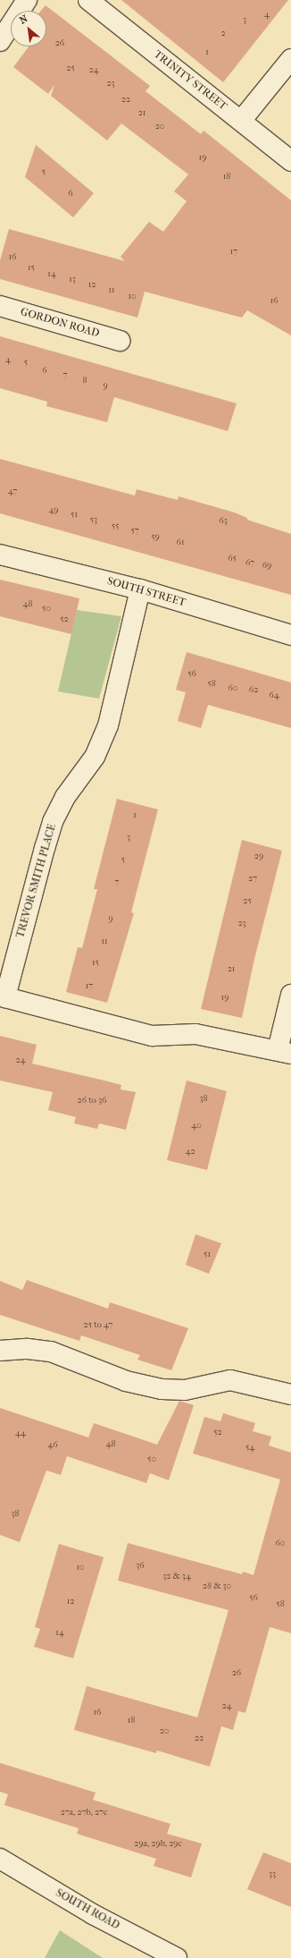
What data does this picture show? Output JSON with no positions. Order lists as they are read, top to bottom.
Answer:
{
  "streets": {
    "street": [
      "TRINITY STREET",
      "GORDON ROAD",
      "SOUTH STREET",
      "TREVOR SMITH PLACE",
      "SOUTH ROAD"
    ]
  },
  "crossings": [
    ["SOUTH STREET", "TREVOR SMITH PLACE"]
  ],
  "house_numbers": [
    "4",
    "3",
    "2",
    "26",
    "1",
    "25",
    "24",
    "23",
    "22",
    "21",
    "20",
    "19",
    "5",
    "18",
    "6",
    "17",
    "16",
    "15",
    "14",
    "13",
    "12",
    "11",
    "10",
    "16",
    "4",
    "5",
    "6",
    "7",
    "8",
    "9",
    "47",
    "49",
    "51",
    "53",
    "63",
    "55",
    "57",
    "59",
    "61",
    "65",
    "67",
    "69",
    "48",
    "50",
    "52",
    "56",
    "58",
    "60",
    "62",
    "64",
    "1",
    "3",
    "29",
    "5",
    "27",
    "7",
    "25",
    "9",
    "23",
    "11",
    "15",
    "21",
    "17",
    "19",
    "24",
    "38",
    "26 to 36",
    "40",
    "42",
    "51",
    "25 to 47",
    "52",
    "44",
    "48",
    "46",
    "54",
    "50",
    "38",
    "60",
    "36",
    "10",
    "32 & 34",
    "28 & 30",
    "56",
    "12",
    "58",
    "14",
    "26",
    "24",
    "16",
    "18",
    "20",
    "22",
    "27a, 27b, 27c",
    "29a, 29b, 29c",
    "33"
  ],
  "north": "top left"
}
